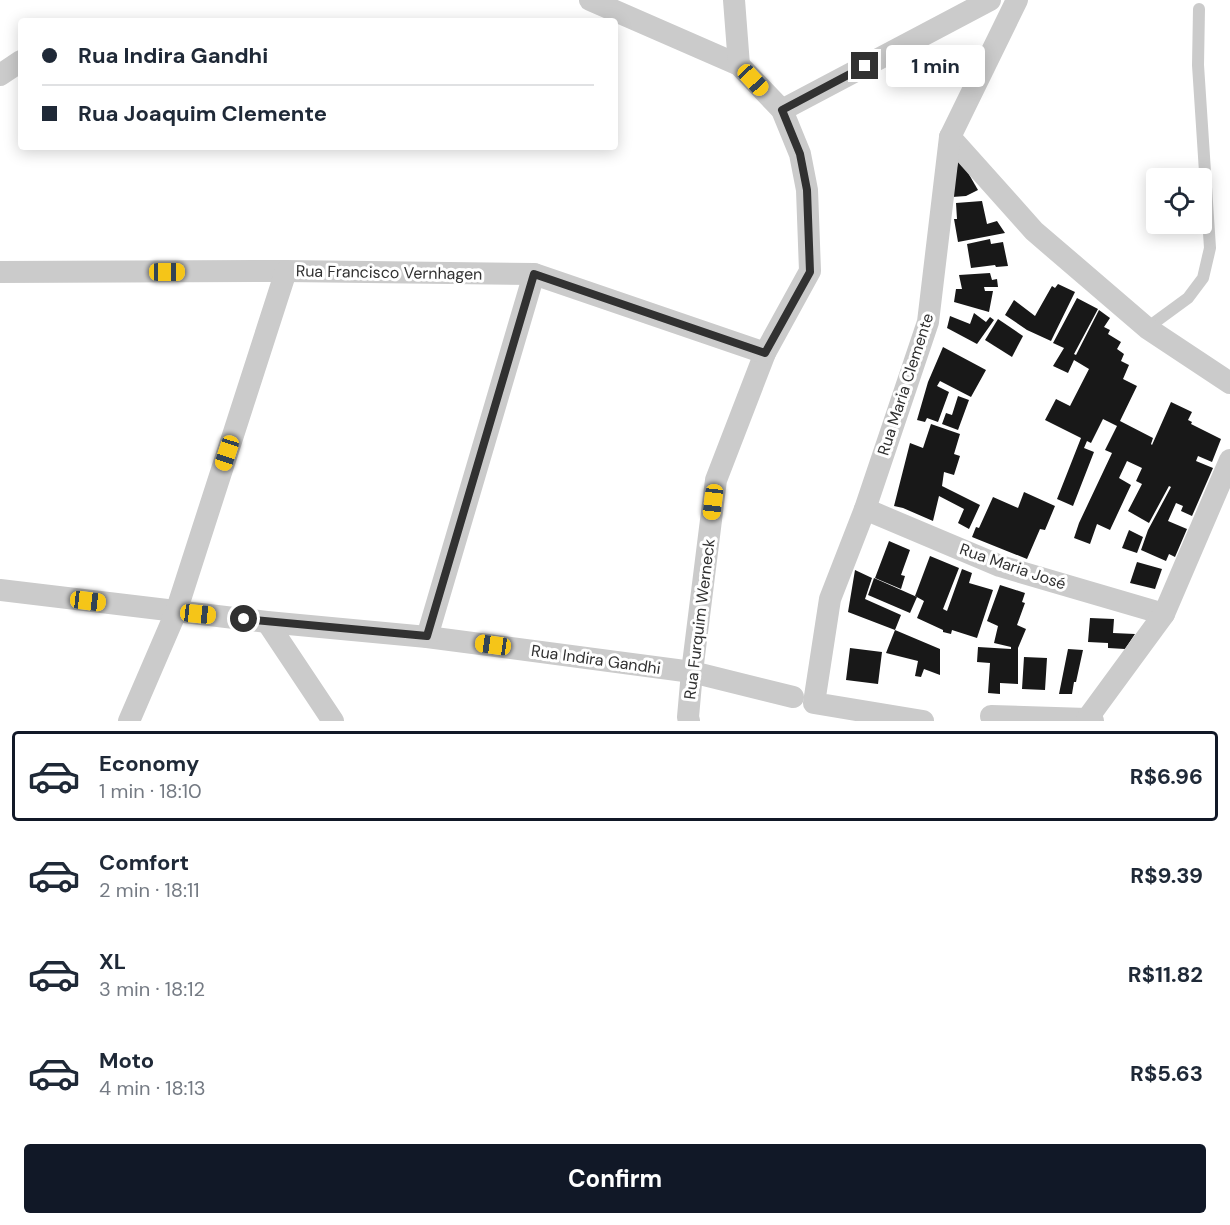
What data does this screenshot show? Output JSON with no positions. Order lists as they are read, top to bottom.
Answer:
{
  "streets": {
    "street": [
      "Rua Francisco Vernhagen",
      "Rua Maria Clemente",
      "Rua Maria José",
      "Rua Furquim Werneck",
      "Rua Indira Gandhi"
    ]
  },
  "crossings": [
    ["Rua Francisco Vernhagen", "Rua Furquim Werneck"],
    ["Rua Maria Clemente", "Rua Maria José"],
    ["Rua Maria Clemente", "Rua Indira Gandhi"],
    ["Rua Furquim Werneck", "Rua Indira Gandhi"]
  ],
  "page": {
    "banner": ["Rua Indira Gandhi", "Rua Joaquim Clemente"],
    "bubble": "1 min",
    "list": [
      {
        "name": "Economy",
        "note": "1 min · 18:10",
        "value": "R$6.96"
      },
      {
        "name": "Comfort",
        "note": "2 min · 18:11",
        "value": "R$9.39"
      },
      {
        "name": "XL",
        "note": "3 min · 18:12",
        "value": "R$11.82"
      },
      {
        "name": "Moto",
        "note": "4 min · 18:13",
        "value": "R$5.63"
      }
    ],
    "buttons": "Confirm"
  }
}
